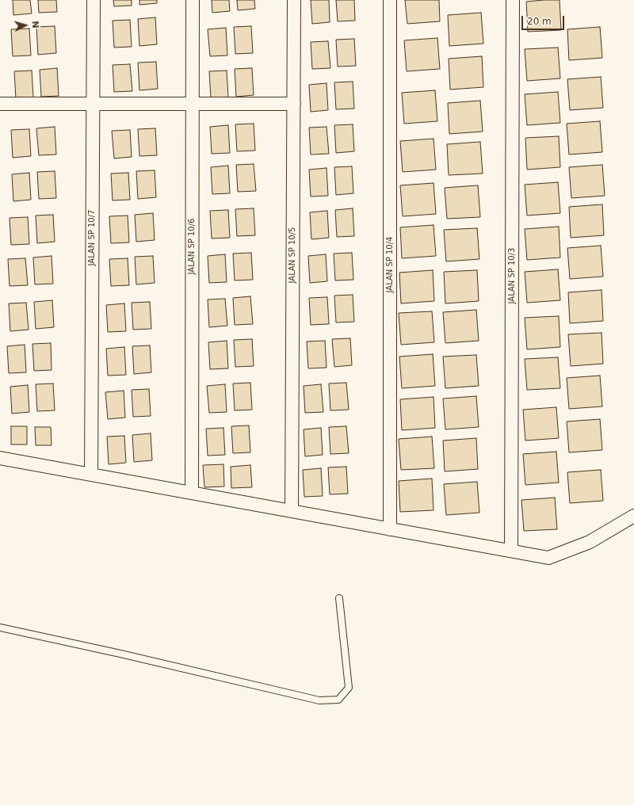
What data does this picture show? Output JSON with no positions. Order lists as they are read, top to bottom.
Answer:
{
  "streets": {
    "street": [
      "JALAN SP 10/7",
      "JALAN SP 10/6",
      "JALAN SP 10/5",
      "JALAN SP 10/4",
      "JALAN SP 10/3"
    ]
  },
  "scale_bar": "20 m",
  "north": "right"
}
